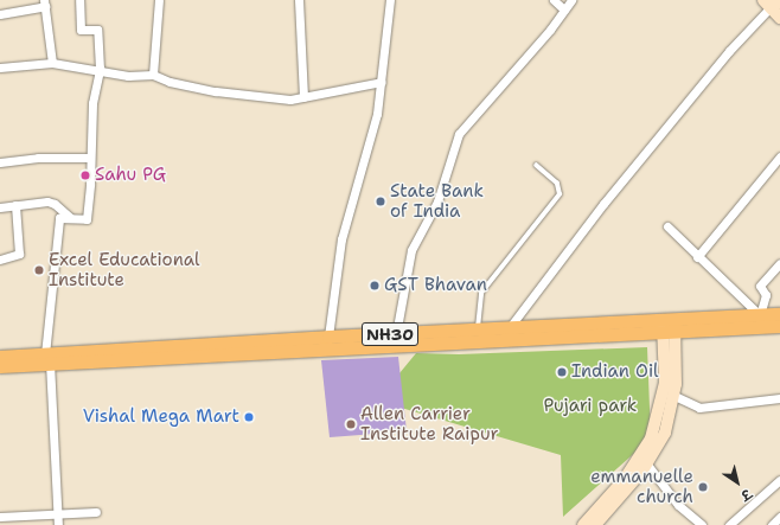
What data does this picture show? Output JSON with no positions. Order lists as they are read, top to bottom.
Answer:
{
  "streets": {
    "main road": ["NH30"]
  },
  "parks": ["Pujari park"],
  "places": [
    "Sahu PG",
    "State Bank of India",
    "Excel Educational Institute",
    "GST Bhavan",
    "Indian Oil",
    "Vishal Mega Mart",
    "Allen Carrier Institute Raipur",
    "emmanuelle church"
  ],
  "north": "bottom right"
}
